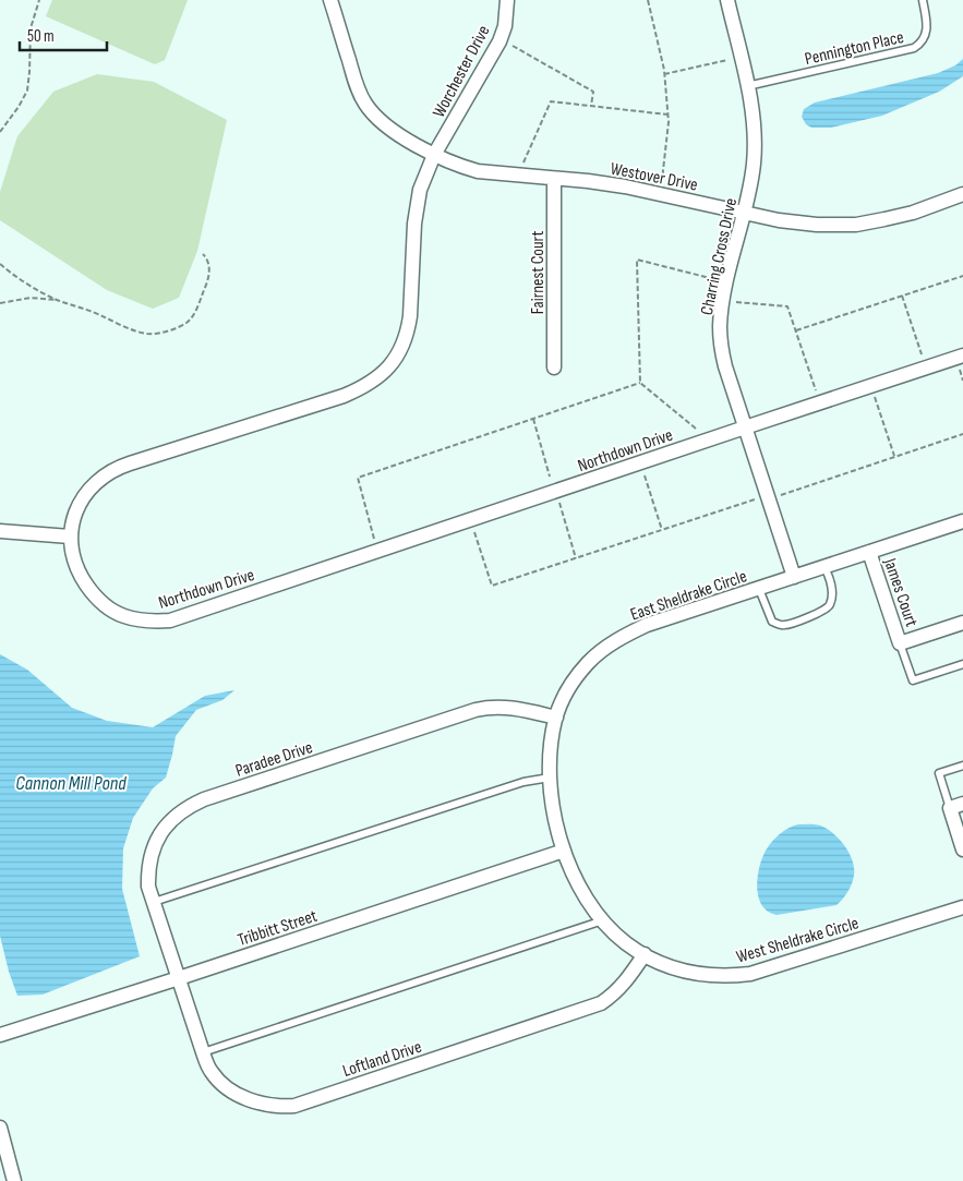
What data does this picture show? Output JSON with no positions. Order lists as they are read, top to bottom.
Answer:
{
  "streets": {
    "street": [
      "Worchester Drive",
      "Westover Drive",
      "Charring Cross Drive",
      "Fairnest Court",
      "Northdown Drive",
      "James Court",
      "East Sheldrake Circle",
      "Paradee Drive",
      "Tribbitt Street",
      "West Sheldrake Circle",
      "Loftland Drive"
    ],
    "lane": ["Pennington Place"]
  },
  "crossings": [
    ["Pennington Place", "Charring Cross Drive"],
    ["Worchester Drive", "Westover Drive"],
    ["Worchester Drive", "Northdown Drive"],
    ["Westover Drive", "Charring Cross Drive"],
    ["Westover Drive", "Fairnest Court"],
    ["Westover Drive", "Northdown Drive"],
    ["Charring Cross Drive", "Northdown Drive"],
    ["Charring Cross Drive", "East Sheldrake Circle"],
    ["James Court", "East Sheldrake Circle"],
    ["East Sheldrake Circle", "Paradee Drive"],
    ["East Sheldrake Circle", "Tribbitt Street"],
    ["East Sheldrake Circle", "West Sheldrake Circle"],
    ["Paradee Drive", "Tribbitt Street"],
    ["Paradee Drive", "Loftland Drive"],
    ["Tribbitt Street", "West Sheldrake Circle"],
    ["Tribbitt Street", "Loftland Drive"],
    ["West Sheldrake Circle", "Loftland Drive"]
  ],
  "water": ["Cannon Mill Pond"],
  "scale_bar": "50 m"
}
